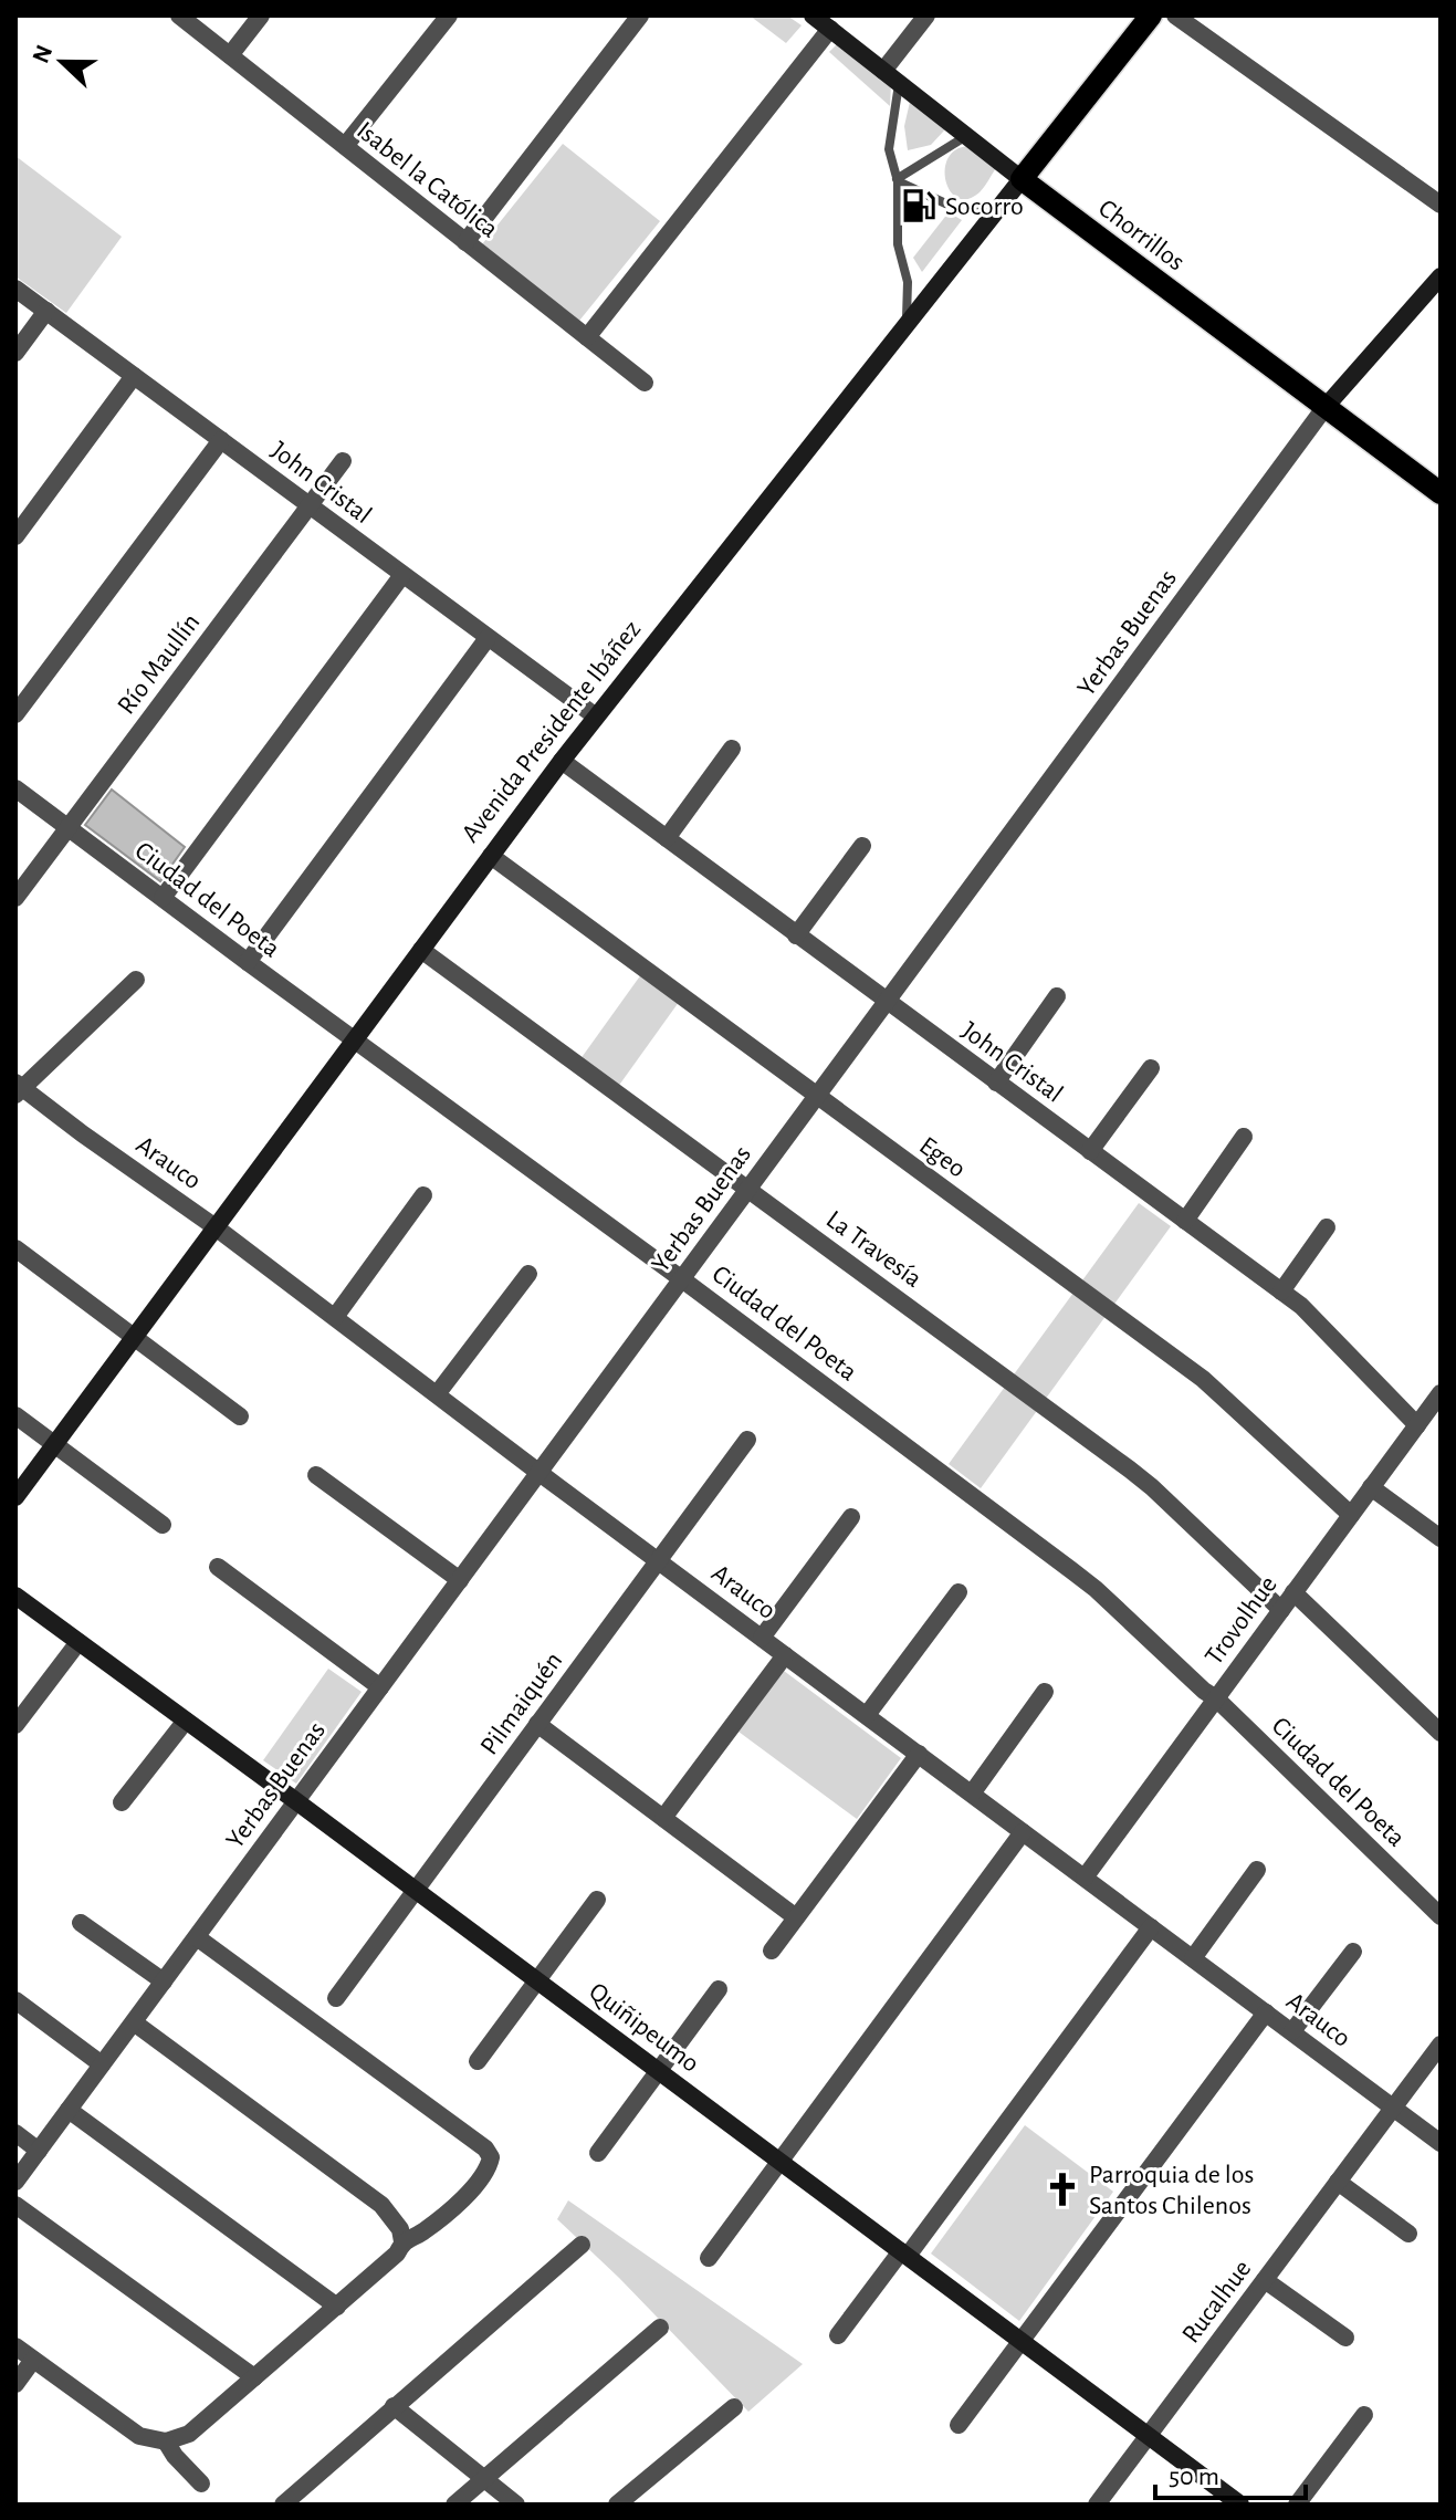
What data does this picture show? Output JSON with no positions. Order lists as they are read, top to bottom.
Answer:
{
  "streets": {
    "main road": ["Chorrillos", "Avenida Presidente Ibáñez"],
    "street": [
      "Isabel la Católica",
      "John Cristal",
      "Yerbas Buenas",
      "Río Maullín",
      "Ciudad del Poeta",
      "Egeo",
      "Arauco",
      "La Travesía",
      "Trovolhue",
      "Pilmaiquén",
      "Quiñipeumo",
      "Rucalhue"
    ]
  },
  "crossings": [
    ["Chorrillos", "Yerbas Buenas"],
    ["Chorrillos", "Avenida Presidente Ibáñez"],
    ["John Cristal", "Yerbas Buenas"],
    ["John Cristal", "Río Maullín"],
    ["John Cristal", "Avenida Presidente Ibáñez"],
    ["John Cristal", "Trovolhue"],
    ["Yerbas Buenas", "Ciudad del Poeta"],
    ["Yerbas Buenas", "Egeo"],
    ["Yerbas Buenas", "Arauco"],
    ["Yerbas Buenas", "La Travesía"],
    ["Yerbas Buenas", "Quiñipeumo"],
    ["Río Maullín", "Ciudad del Poeta"],
    ["Avenida Presidente Ibáñez", "Ciudad del Poeta"],
    ["Avenida Presidente Ibáñez", "Egeo"],
    ["Avenida Presidente Ibáñez", "Arauco"],
    ["Avenida Presidente Ibáñez", "La Travesía"],
    ["Ciudad del Poeta", "Trovolhue"],
    ["Egeo", "Trovolhue"],
    ["Arauco", "Trovolhue"],
    ["Arauco", "Pilmaiquén"],
    ["Arauco", "Rucalhue"],
    ["La Travesía", "Trovolhue"],
    ["Pilmaiquén", "Quiñipeumo"],
    ["Quiñipeumo", "Rucalhue"]
  ],
  "places": {
    "fuel station": ["Socorro"],
    "church": ["Parroquia de los Santos Chilenos"]
  },
  "scale_bar": "50 m",
  "north": "left"
}
